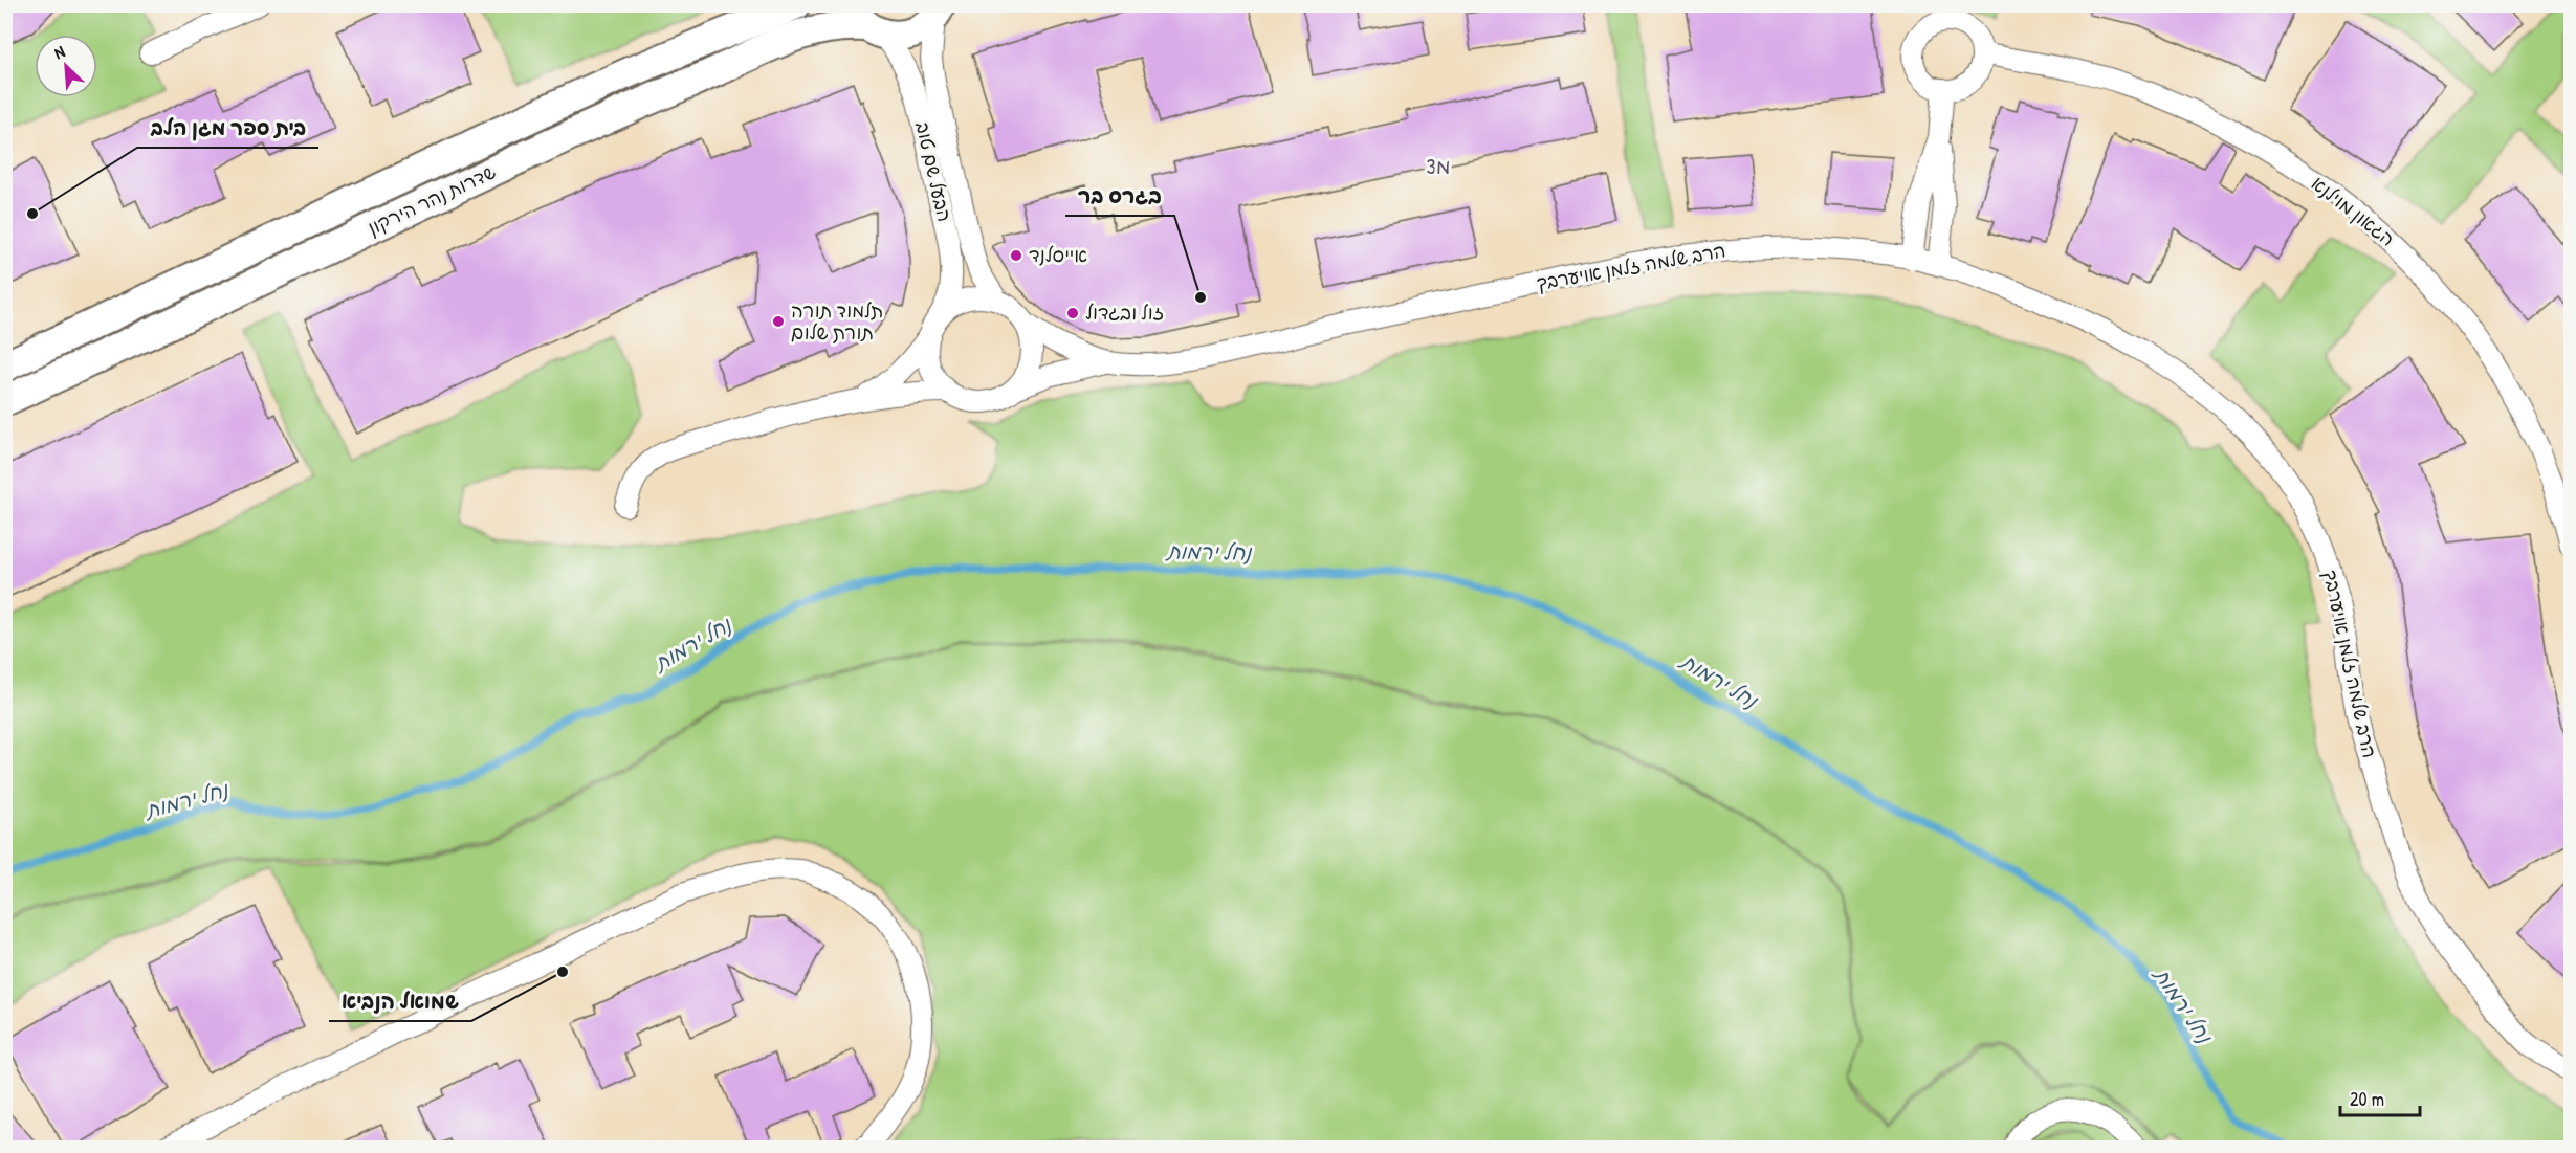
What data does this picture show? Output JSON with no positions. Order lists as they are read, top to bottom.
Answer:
{
  "streets": {
    "main road": ["שדרות נהר הירקון"],
    "street": ["הבעל שם טוב", "הגאון מוילנא", "הרב שלמה זלמן אויערבך"]
  },
  "crossings": [
    ["הבעל שם טוב", "שדרות נהר הירקון"]
  ],
  "districts": ["מ3"],
  "water": ["נחל ירמות"],
  "places": [
    "בית ספר מגן הלב",
    "אייסלנד",
    "בגרס בר",
    "זול ובגדול",
    "תלמוד תורה תורת שלום",
    "שמואל הנביא"
  ],
  "scale_bar": "20 m",
  "north": "top left"
}
